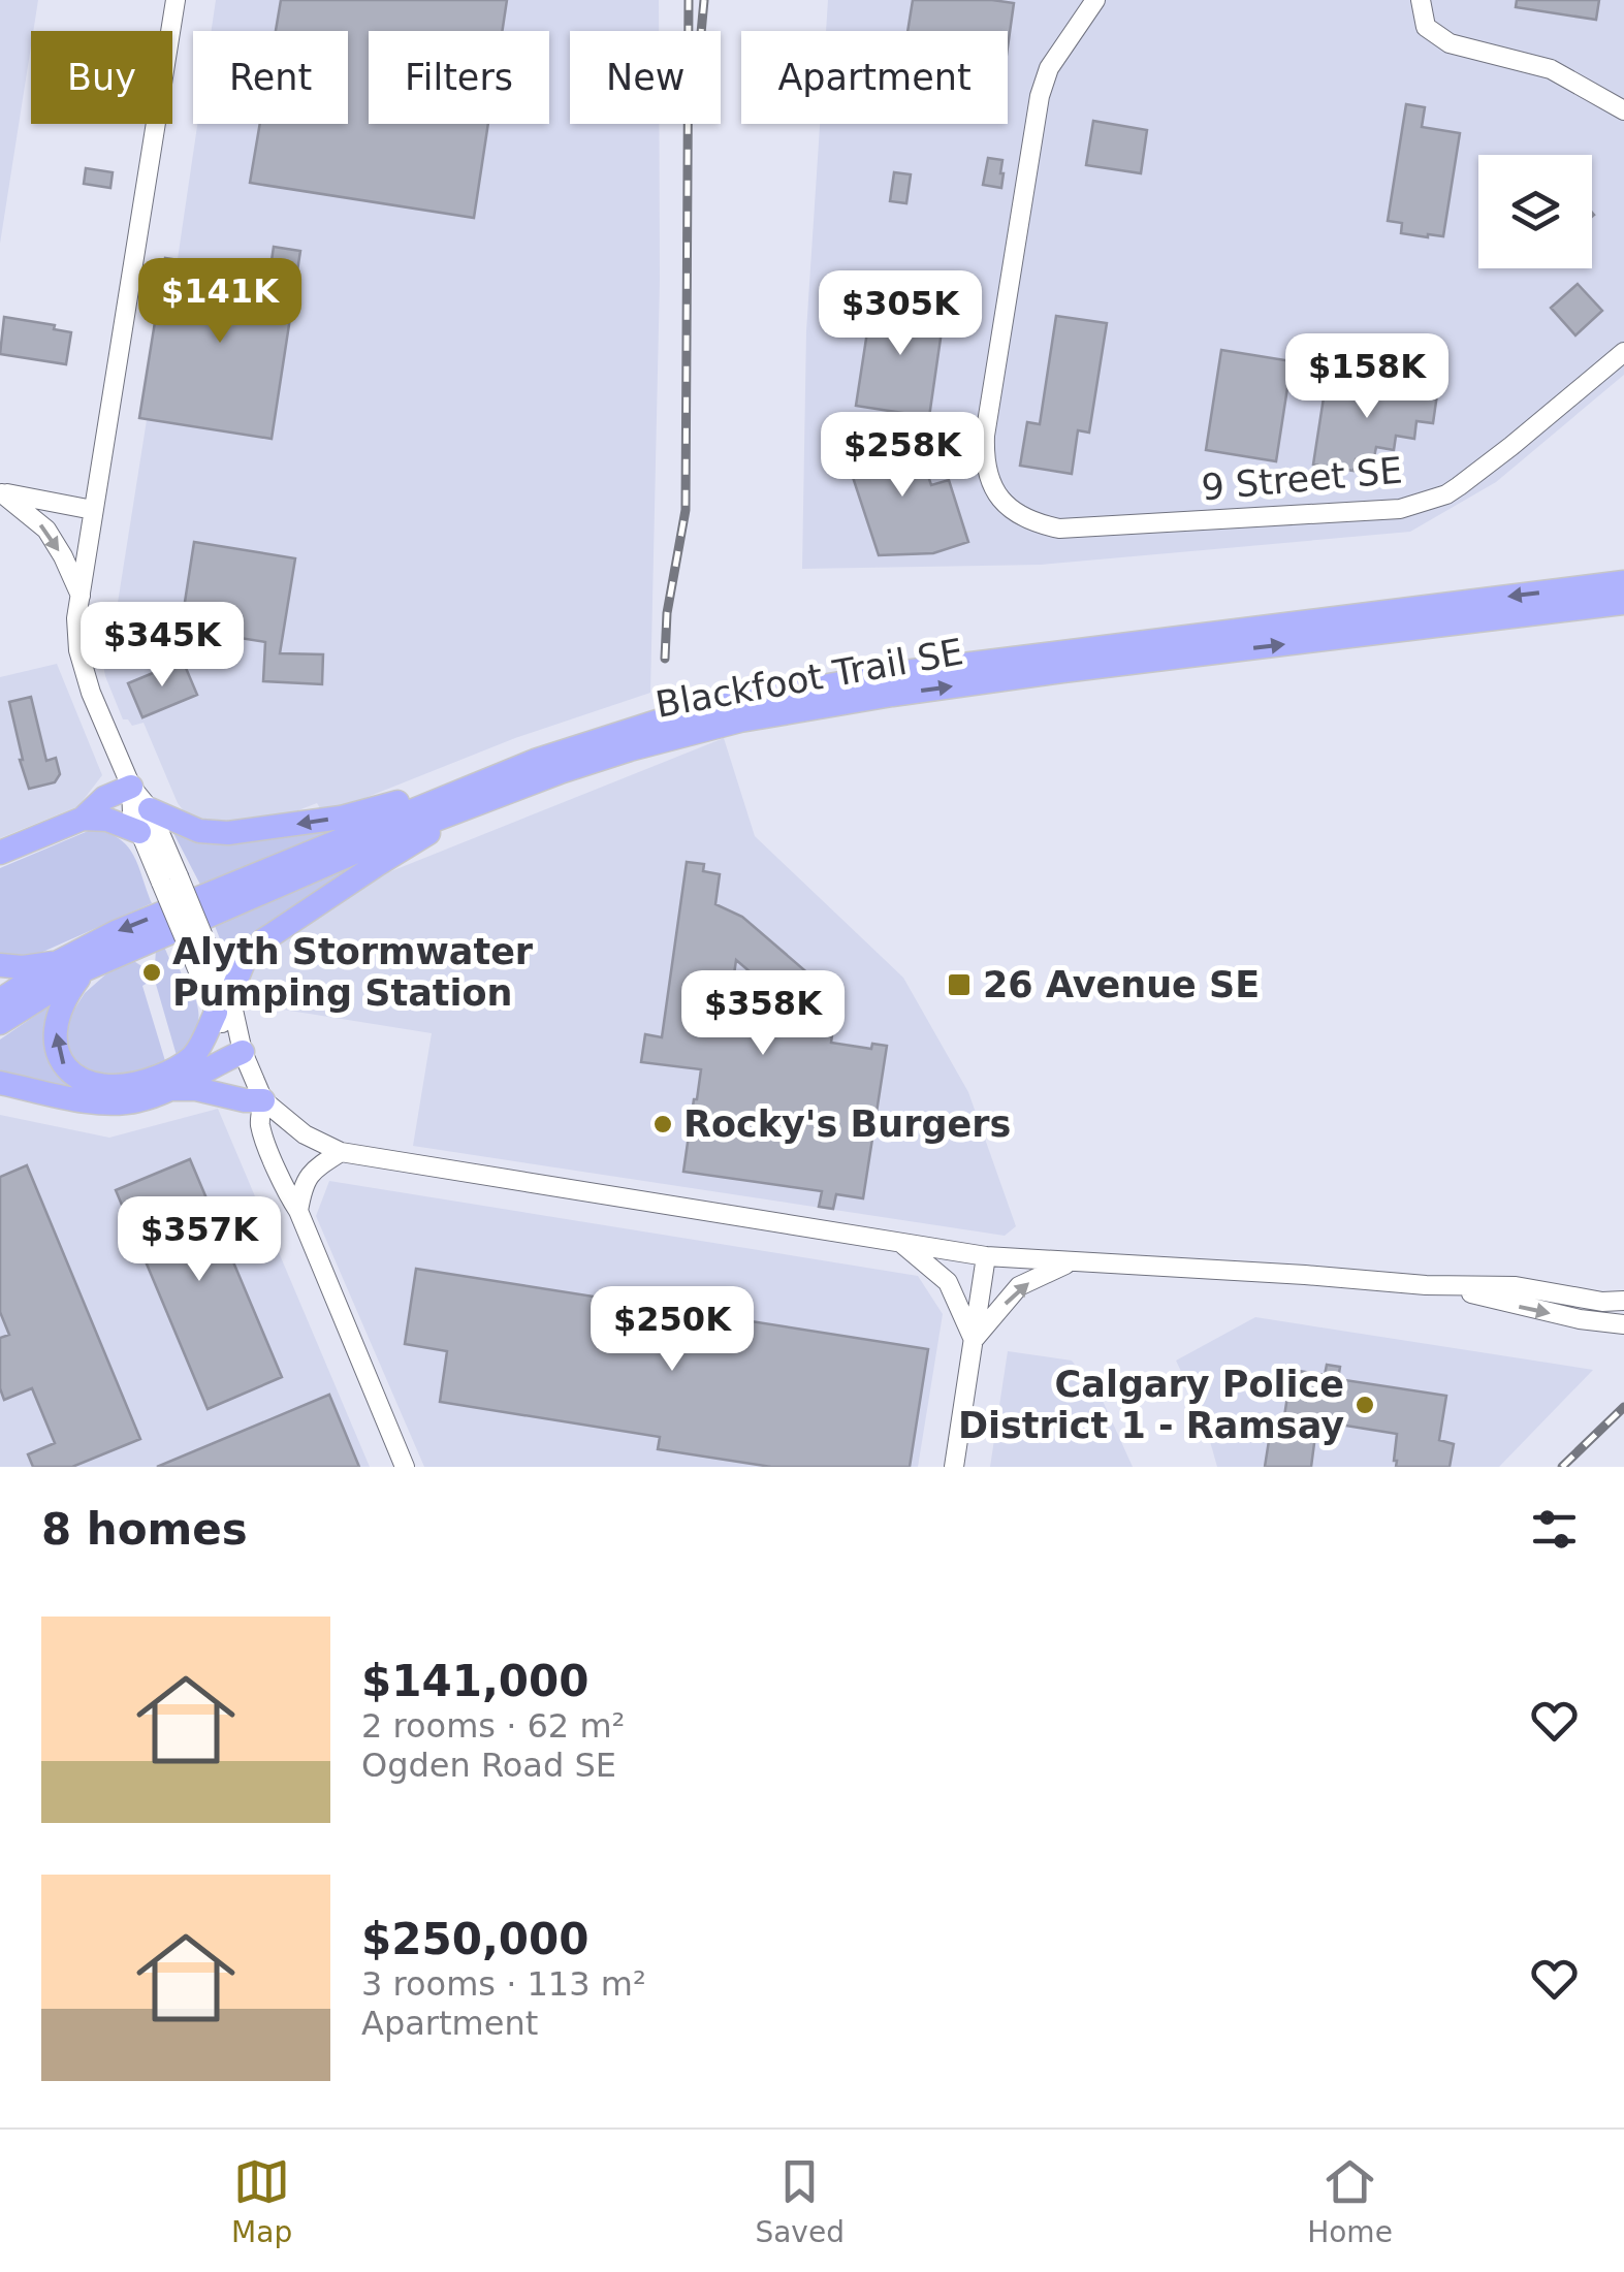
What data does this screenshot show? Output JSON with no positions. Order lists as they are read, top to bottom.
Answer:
{
  "streets": {
    "main road": ["Blackfoot Trail SE"],
    "street": ["9 Street SE"]
  },
  "places": {
    "other": ["Alyth Stormwater Pumping Station", "Rocky's Burgers", "Calgary Police District 1 - Ramsay"],
    "transit": ["26 Avenue SE"]
  },
  "page": {
    "chip": [
      "Buy",
      "Rent",
      "Filters",
      "New",
      "Apartment"
    ],
    "price": [
      "$141K",
      "$305K",
      "$158K",
      "$258K",
      "$345K",
      "$358K",
      "$357K",
      "$250K"
    ],
    "heading": "8 homes",
    "list": [
      {
        "name": "$141,000",
        "note": "2 rooms · 62 m² · Ogden Road SE"
      },
      {
        "name": "$250,000",
        "note": "3 rooms · 113 m² · Apartment"
      }
    ],
    "tabs": ["Map", "Saved", "Home"]
  }
}
